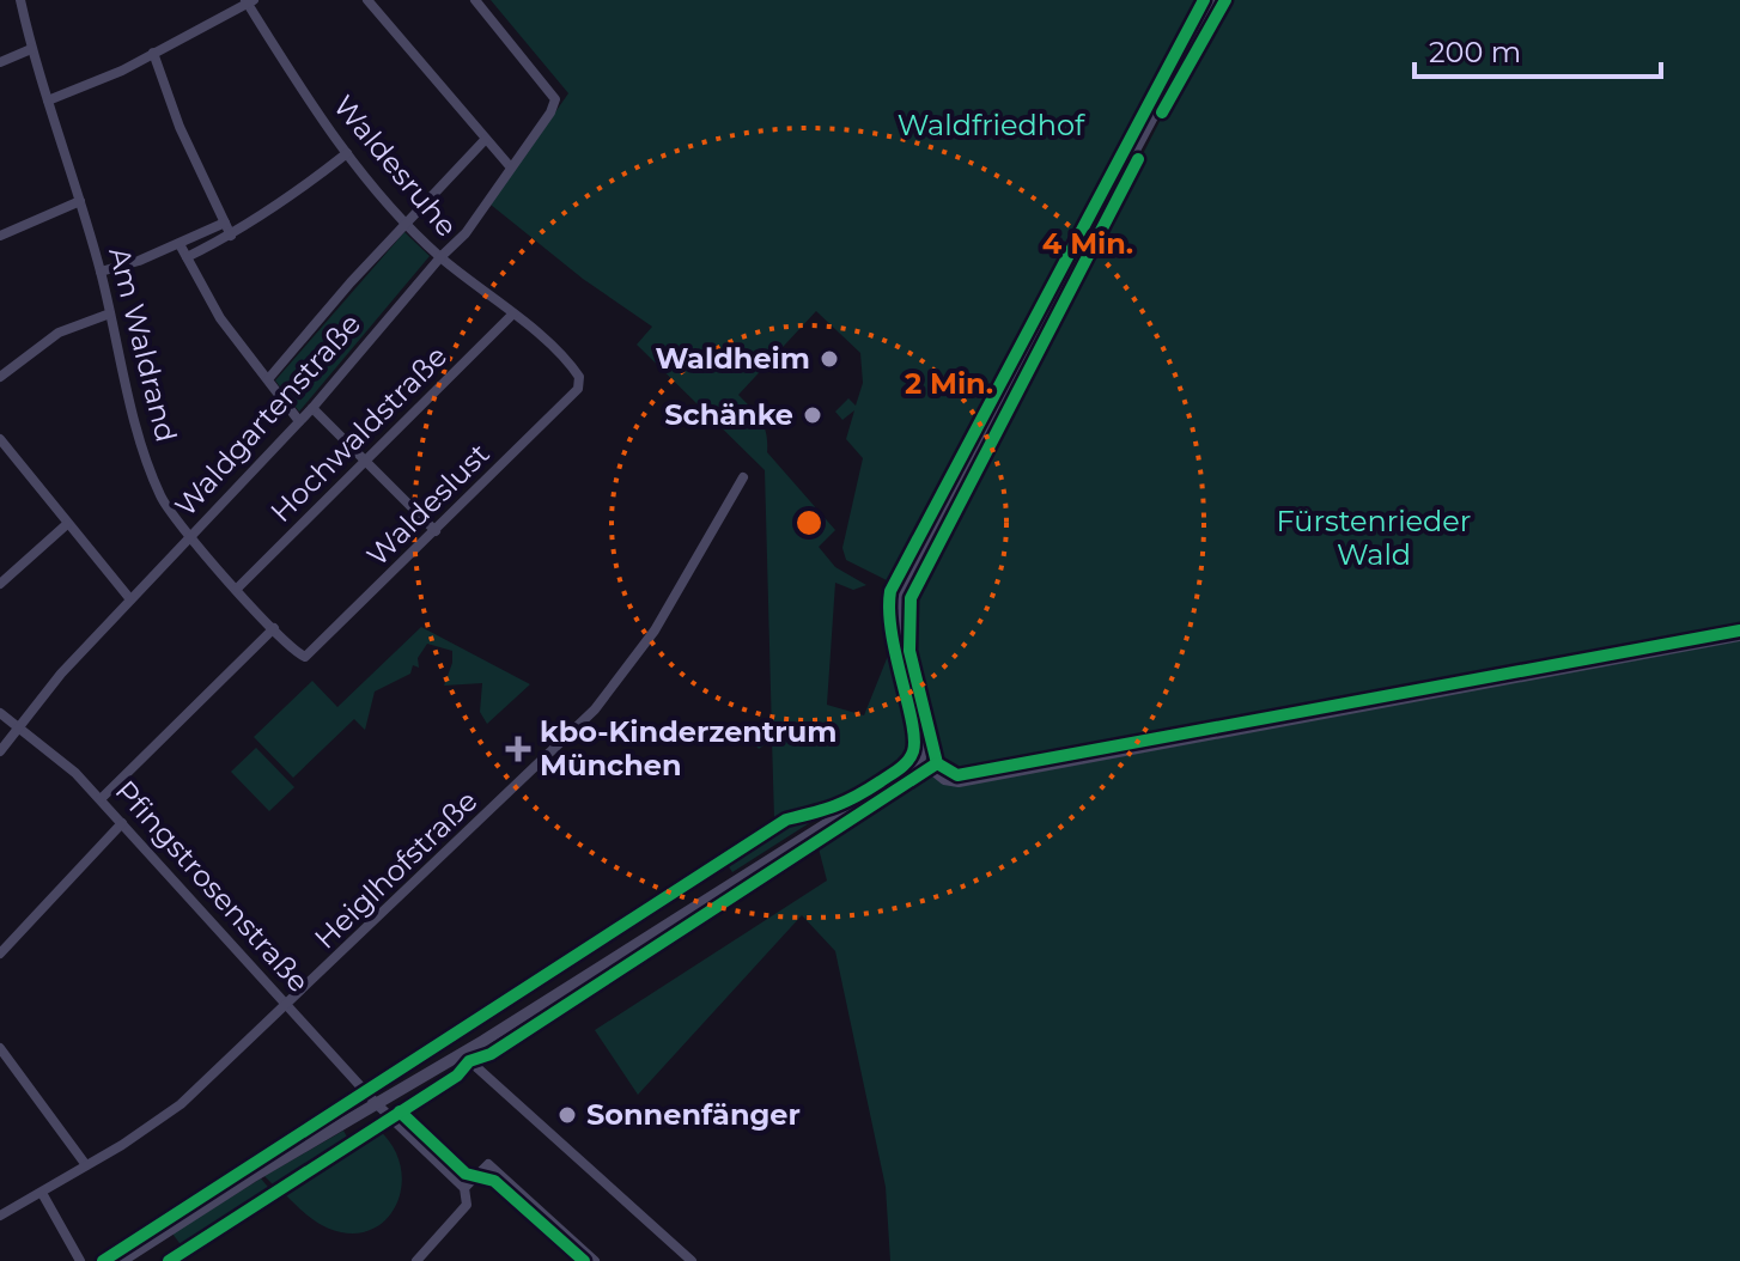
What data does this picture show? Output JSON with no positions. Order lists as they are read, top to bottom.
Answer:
{
  "streets": {
    "street": [
      "Waldesruhe",
      "Am Waldrand",
      "Waldgartenstraße",
      "Hochwaldstraße",
      "Waldeslust",
      "Heiglhofstraße",
      "Pfingstrosenstraße"
    ]
  },
  "crossings": [
    ["Waldesruhe", "Waldgartenstraße"],
    ["Waldesruhe", "Hochwaldstraße"],
    ["Waldesruhe", "Waldeslust"],
    ["Am Waldrand", "Waldgartenstraße"],
    ["Am Waldrand", "Hochwaldstraße"],
    ["Am Waldrand", "Waldeslust"],
    ["Waldgartenstraße", "Pfingstrosenstraße"],
    ["Heiglhofstraße", "Pfingstrosenstraße"]
  ],
  "parks": ["Waldfriedhof", "Fürstenrieder Wald"],
  "places": {
    "other": ["Waldheim", "Schänke", "Sonnenfänger"],
    "health": ["kbo-Kinderzentrum München"]
  },
  "scale_bar": "200 m",
  "rings": ["4 Min.", "2 Min."]
}
